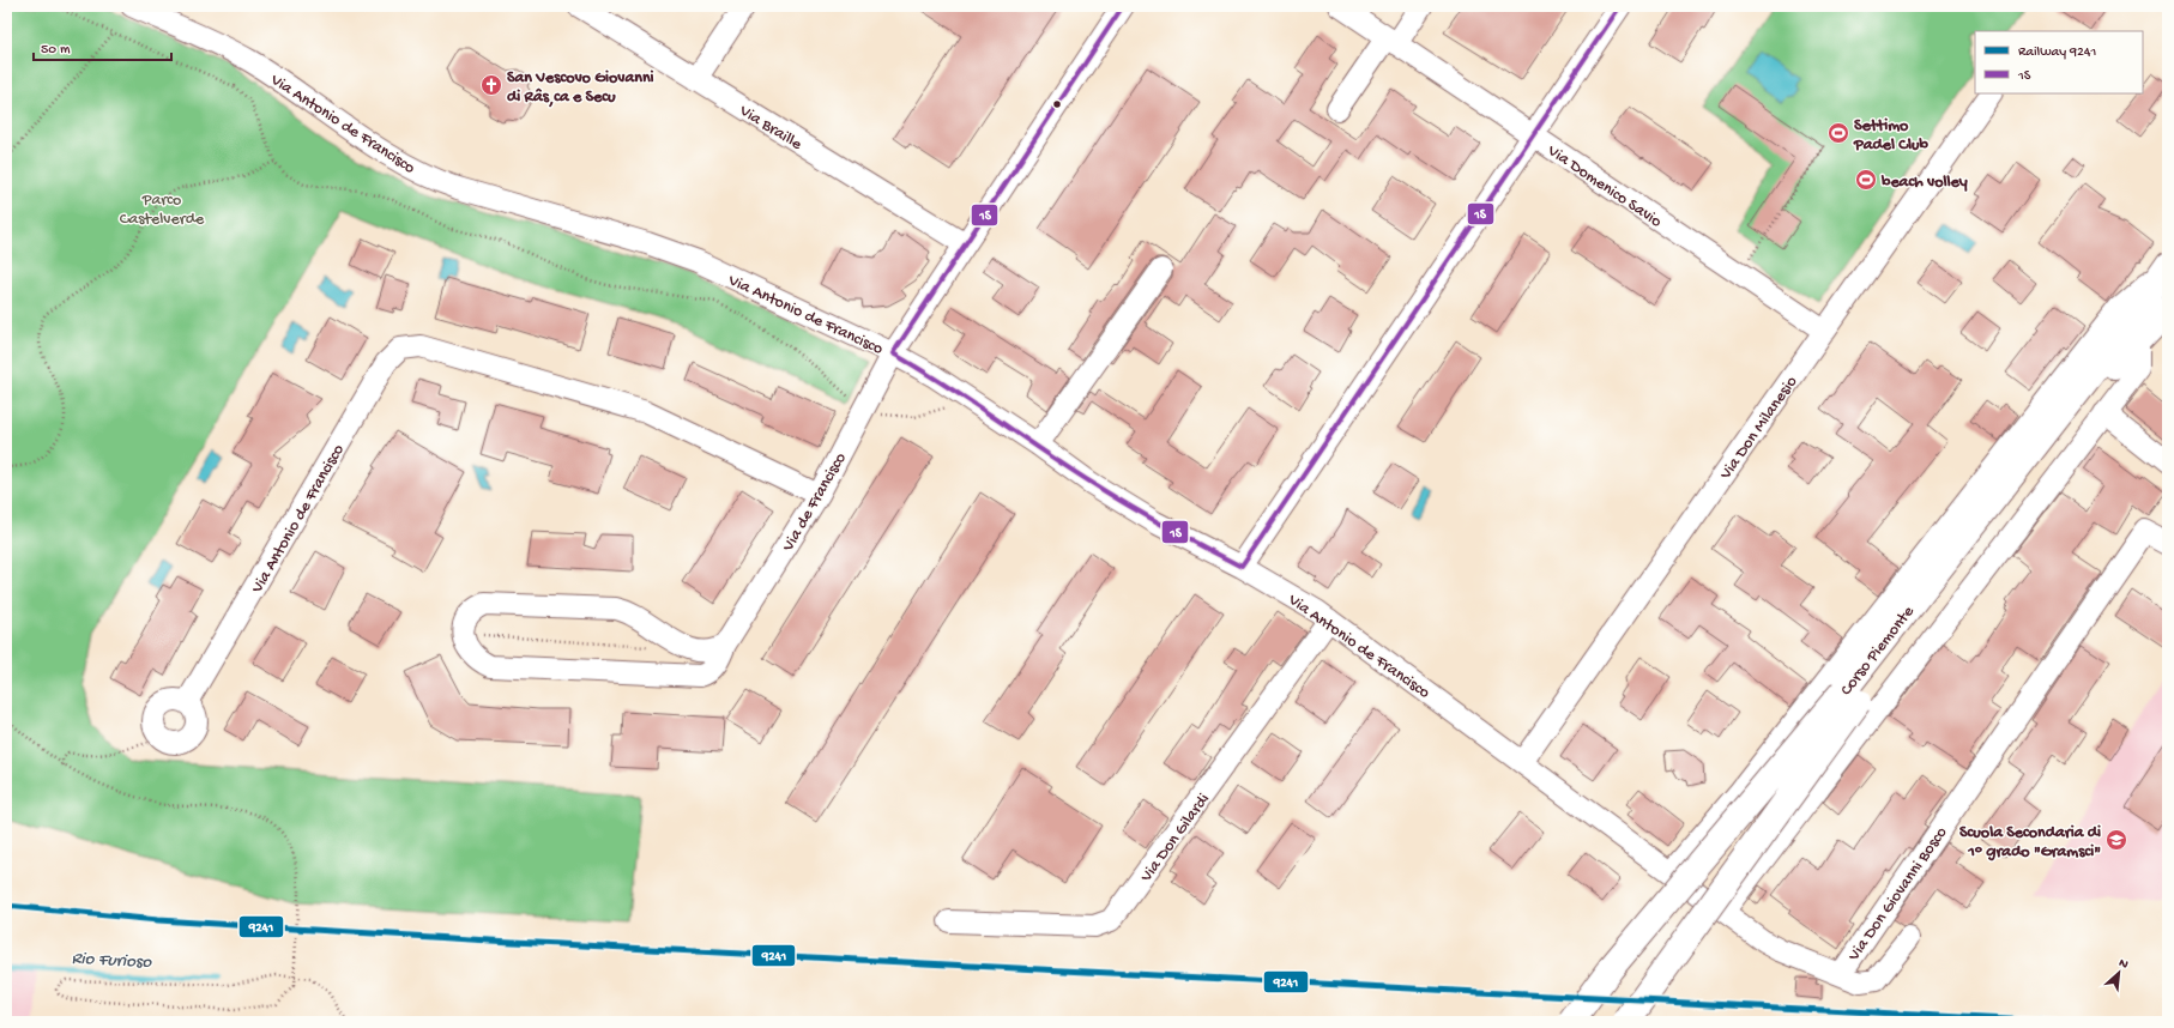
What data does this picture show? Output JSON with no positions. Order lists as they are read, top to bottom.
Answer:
{
  "streets": {
    "main road": ["Corso Piemonte"],
    "street": [
      "Via Antonio de Francisco",
      "Via Braille",
      "Via Domenico Savio",
      "Via Don Milanesio",
      "Via de Francisco",
      "Via Don Gilardi",
      "Via Don Giovanni Bosco"
    ]
  },
  "crossings": [
    ["Via Antonio de Francisco", "Via Don Milanesio"],
    ["Via Antonio de Francisco", "Via de Francisco"],
    ["Via Antonio de Francisco", "Corso Piemonte"],
    ["Via Antonio de Francisco", "Via Don Gilardi"],
    ["Via Antonio de Francisco", "Via Don Giovanni Bosco"],
    ["Via Braille", "Via de Francisco"],
    ["Via Domenico Savio", "Via Don Milanesio"],
    ["Corso Piemonte", "Via Don Giovanni Bosco"]
  ],
  "water": ["Rio Furioso"],
  "parks": ["Parco Castelverde"],
  "places": {
    "church": ["San Vescovo Giovanni di Râșca e Secu"],
    "sports": ["Settimo Padel Club", "beach volley"],
    "school or university": ["Scuola Secondaria di 1° grado \"Gramsci\""]
  },
  "lines": ["transit line 1S", "rail line 9241"],
  "legend": ["Railway 9241", "1S"],
  "scale_bar": "50 m",
  "north": "top right"
}
